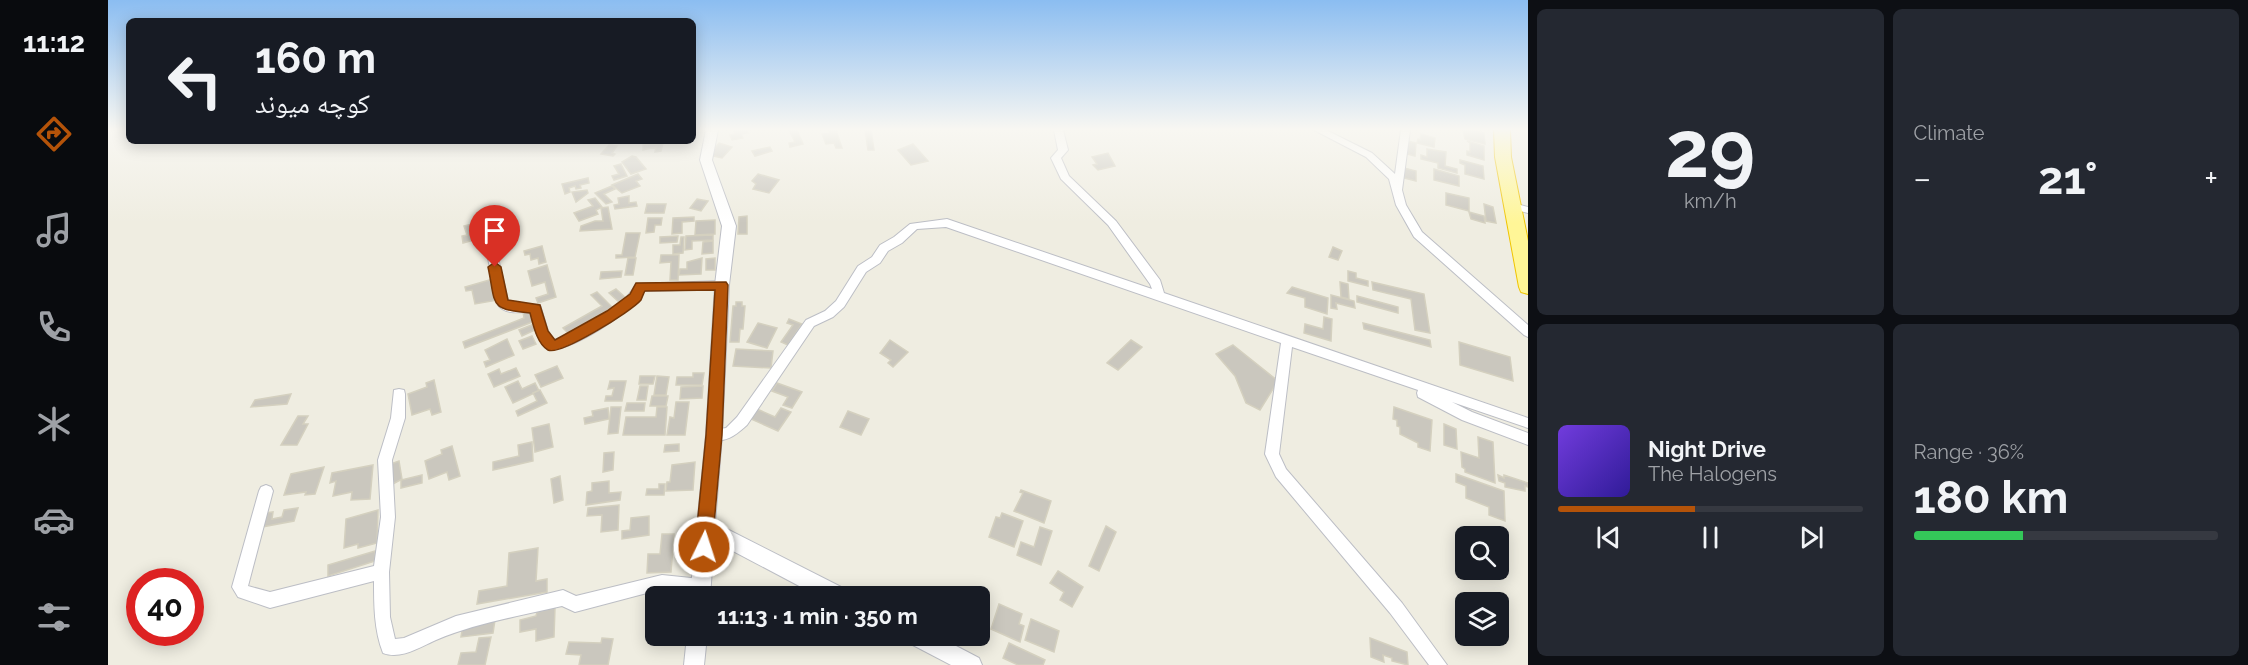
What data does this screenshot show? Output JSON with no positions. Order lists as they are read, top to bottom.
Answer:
{
  "page": {
    "tabs": "11:12",
    "tile": [
      ["29", "km/h"],
      "Climate",
      ["Range · 36%", "180 km"]
    ],
    "turn": ["160 m", "کوچه میوند"],
    "heat": ["−", "21°", "+"],
    "song": ["Night Drive", "The Halogens"],
    "limit": "40",
    "trip": "11:13 · 1 min · 350 m"
  }
}
